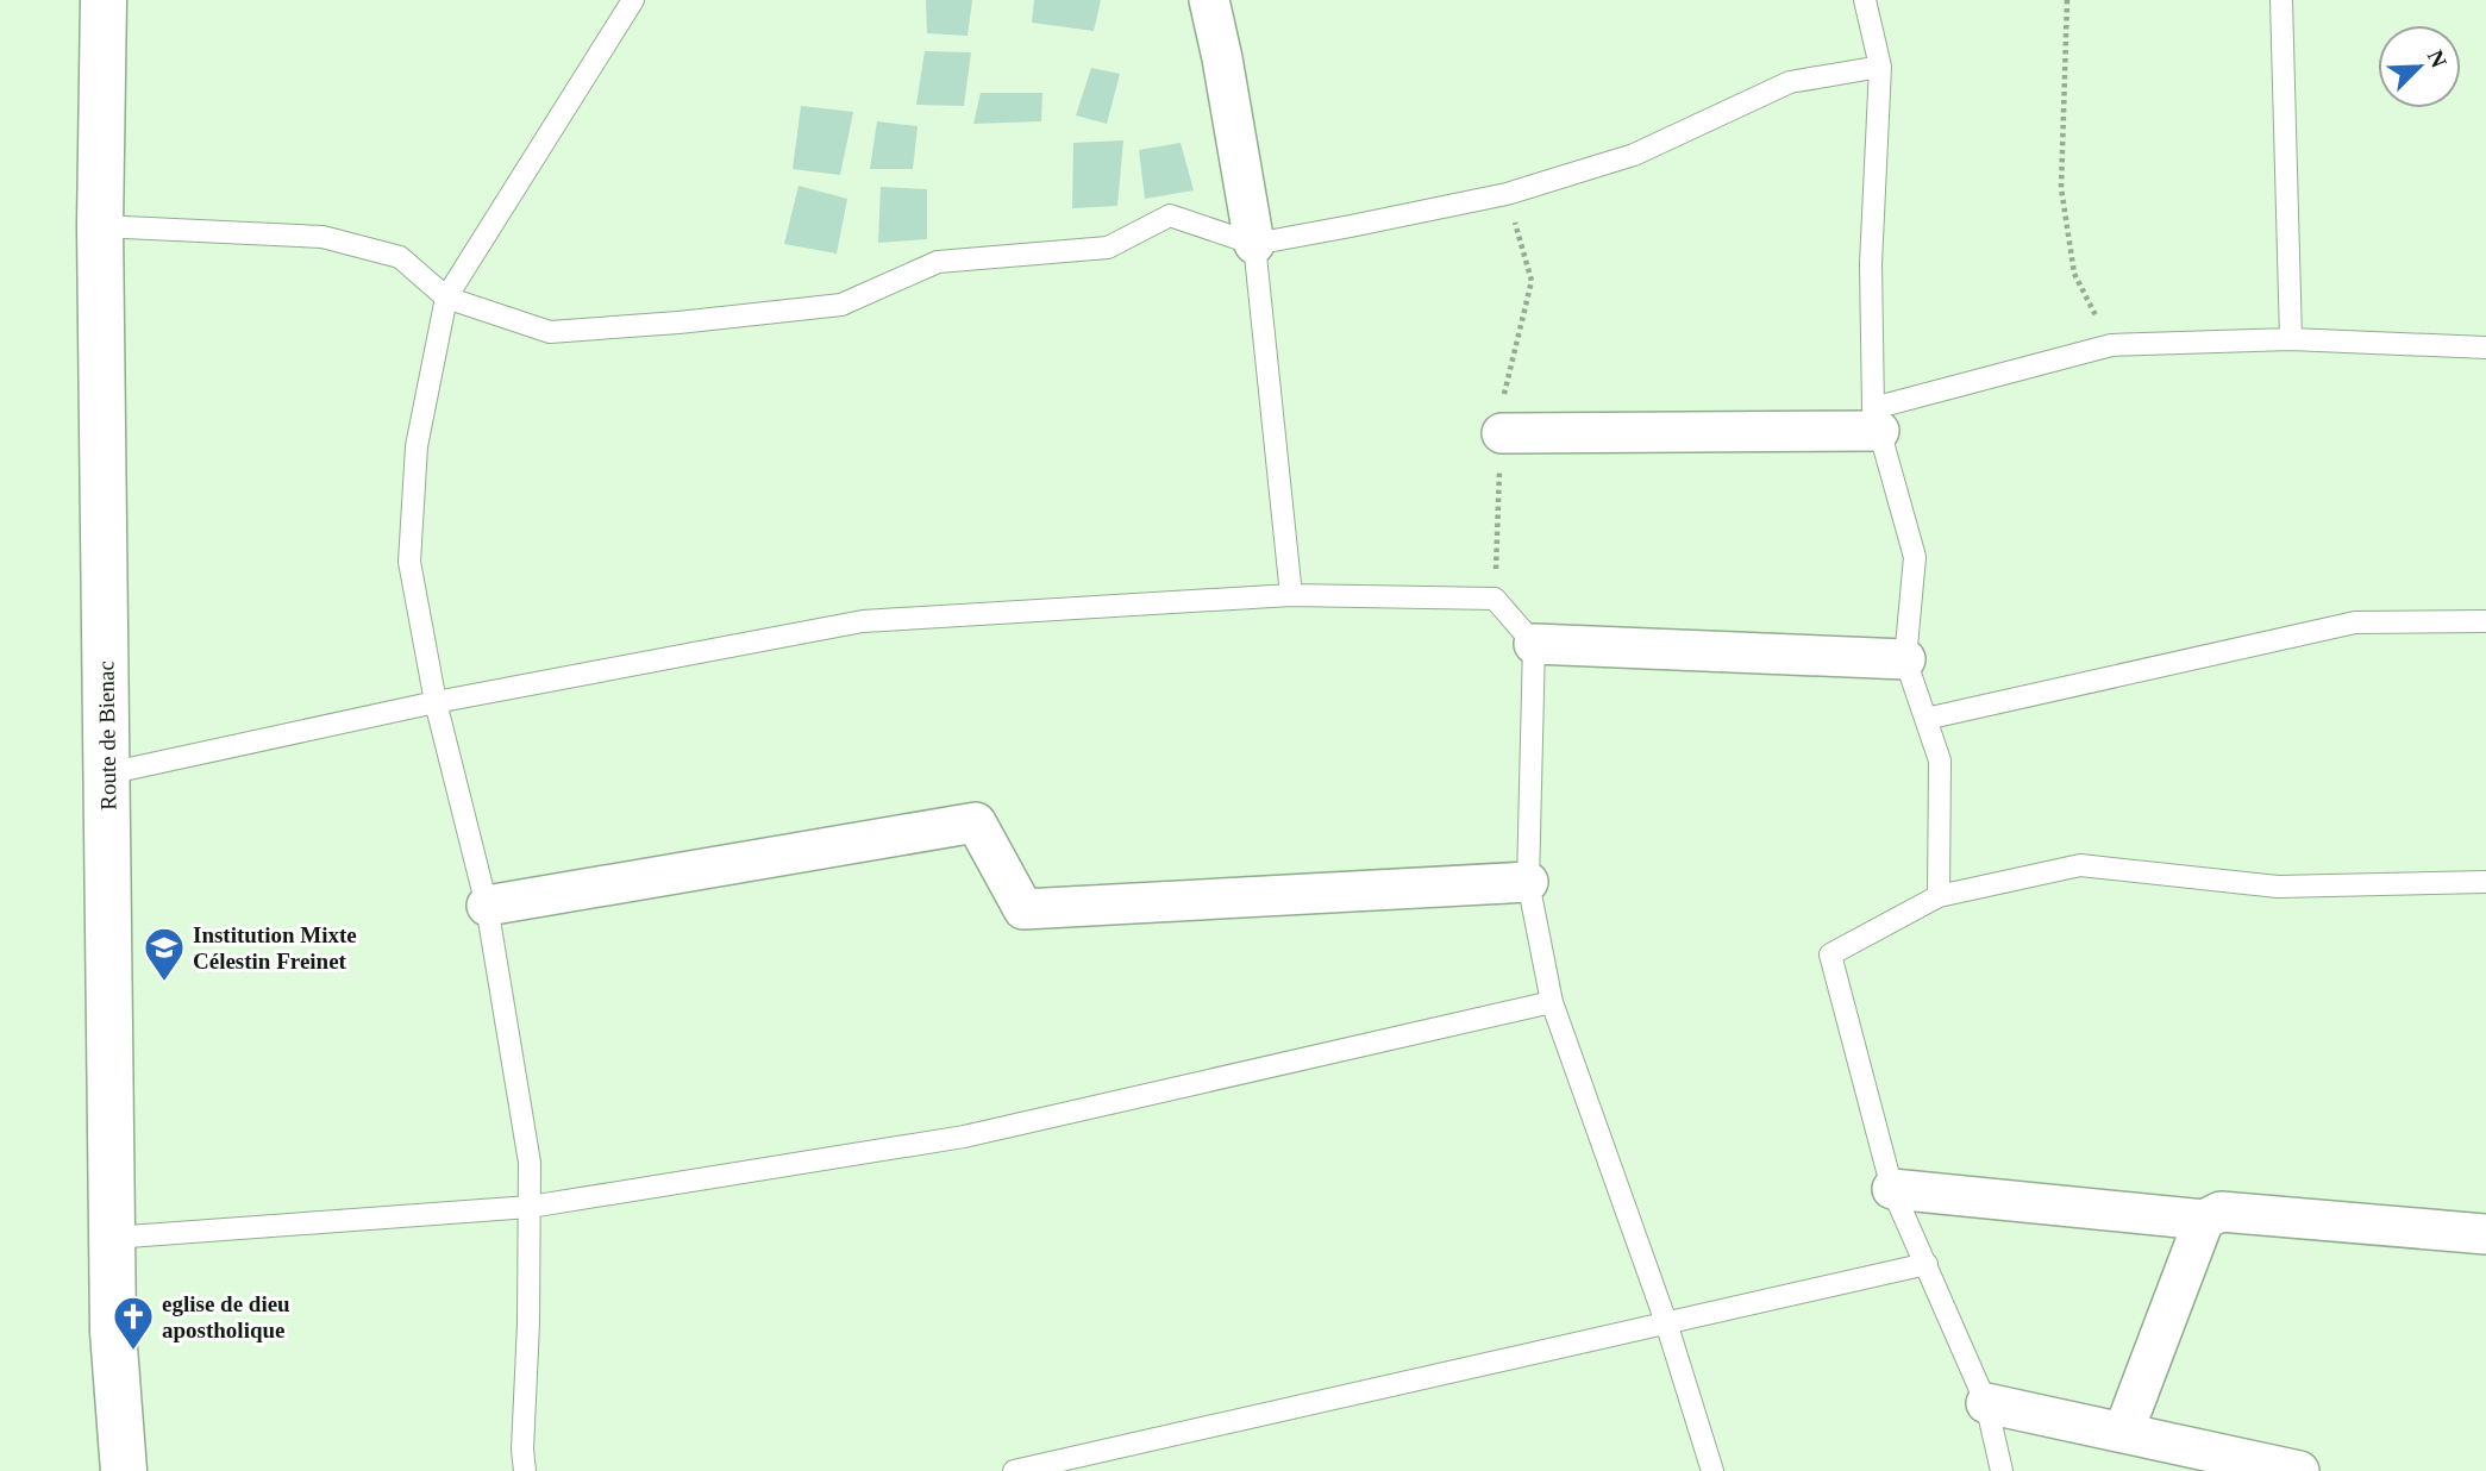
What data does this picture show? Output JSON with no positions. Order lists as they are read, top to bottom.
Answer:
{
  "streets": {
    "main road": ["Route de Bienac"]
  },
  "places": {
    "school or university": ["Institution Mixte Célestin Freinet"],
    "church": ["eglise de dieu apostholique"]
  },
  "north": "top right"
}
